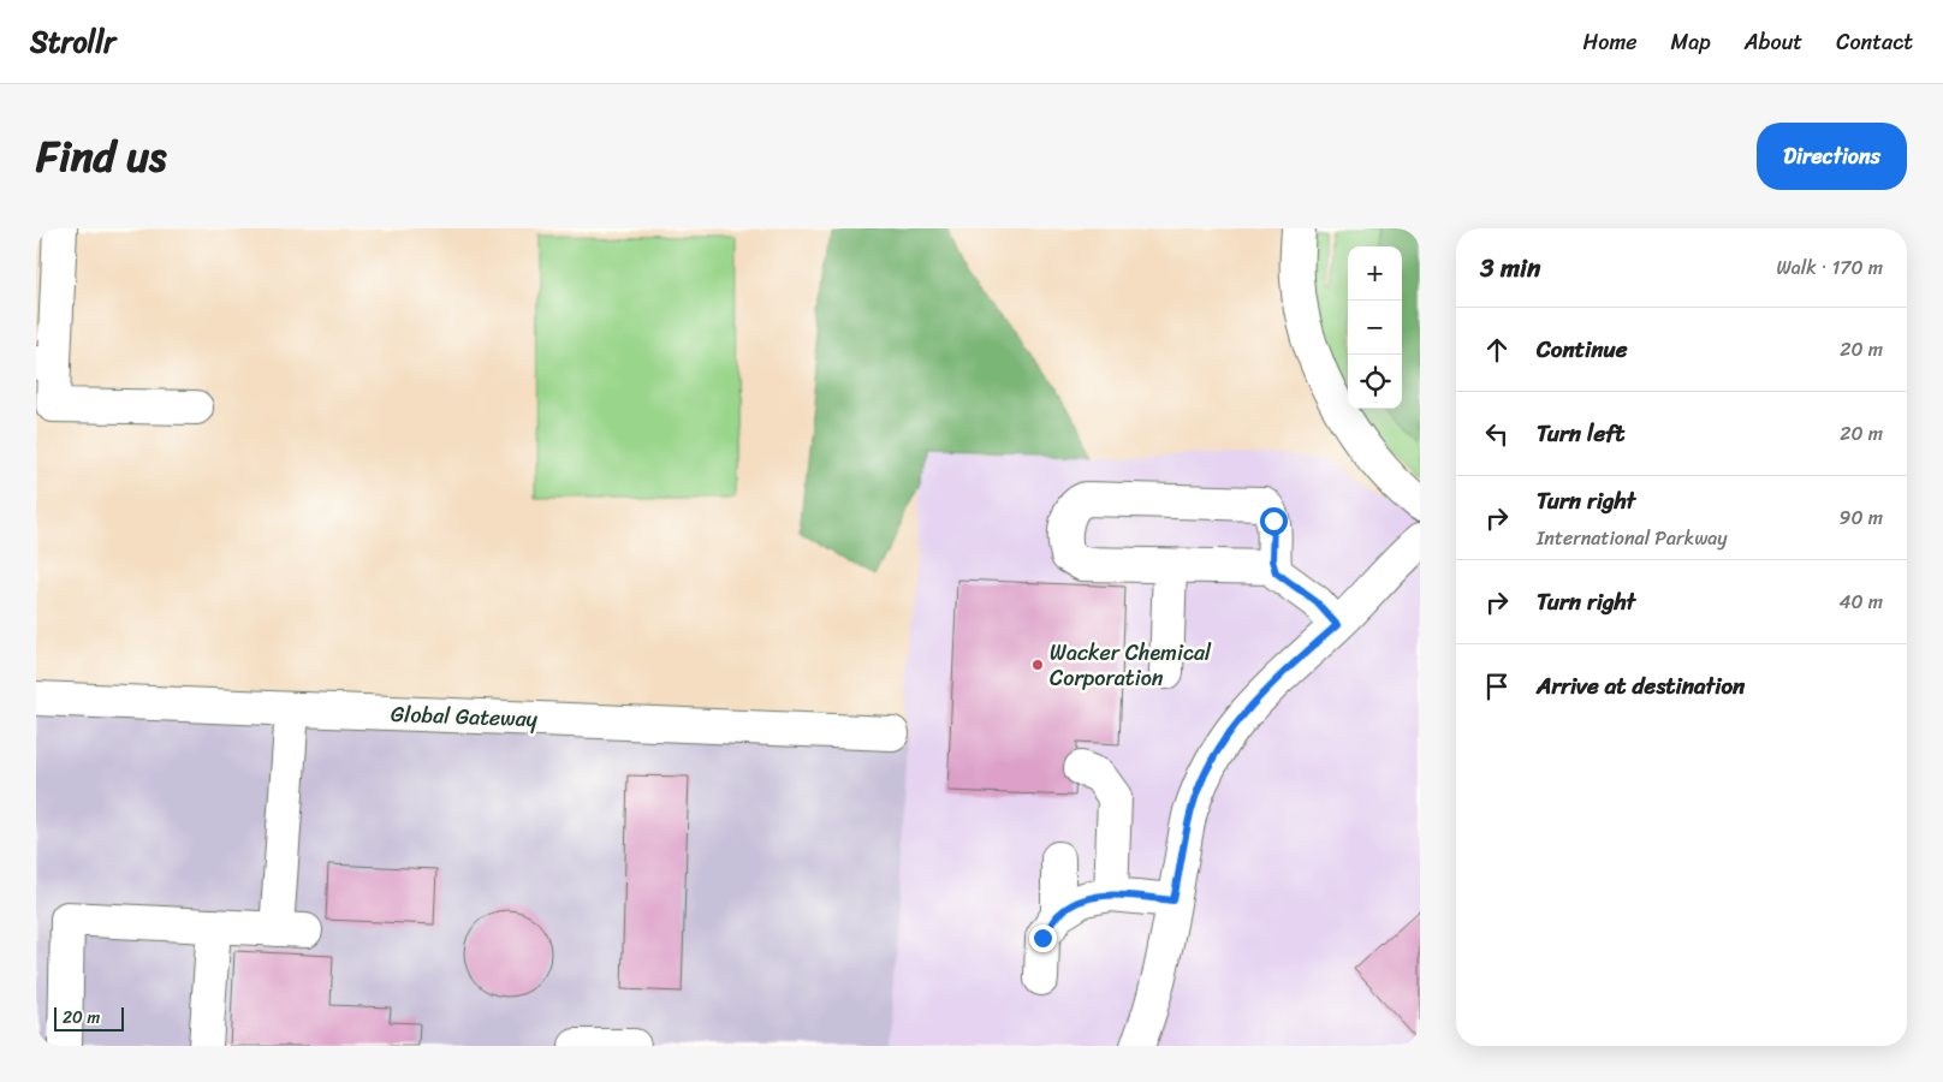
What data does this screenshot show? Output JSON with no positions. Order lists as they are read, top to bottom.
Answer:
{
  "streets": {
    "street": ["Global Gateway"]
  },
  "places": ["Wacker Chemical Corporation"],
  "scale_bar": "20 m",
  "page": {
    "header": "Strollr",
    "nav": [
      "Home",
      "Map",
      "About",
      "Contact"
    ],
    "title": "Find us",
    "buttons": "Directions",
    "heading": ["3 min", "Walk · 170 m"],
    "map_buttons": ["+", "−"],
    "list": [
      ["Continue", "20 m"],
      ["Turn left", "20 m"],
      ["Turn right", "International Parkway", "90 m"],
      ["Turn right", "40 m"],
      "Arrive at destination"
    ],
    "scale": "20 m"
  }
}
